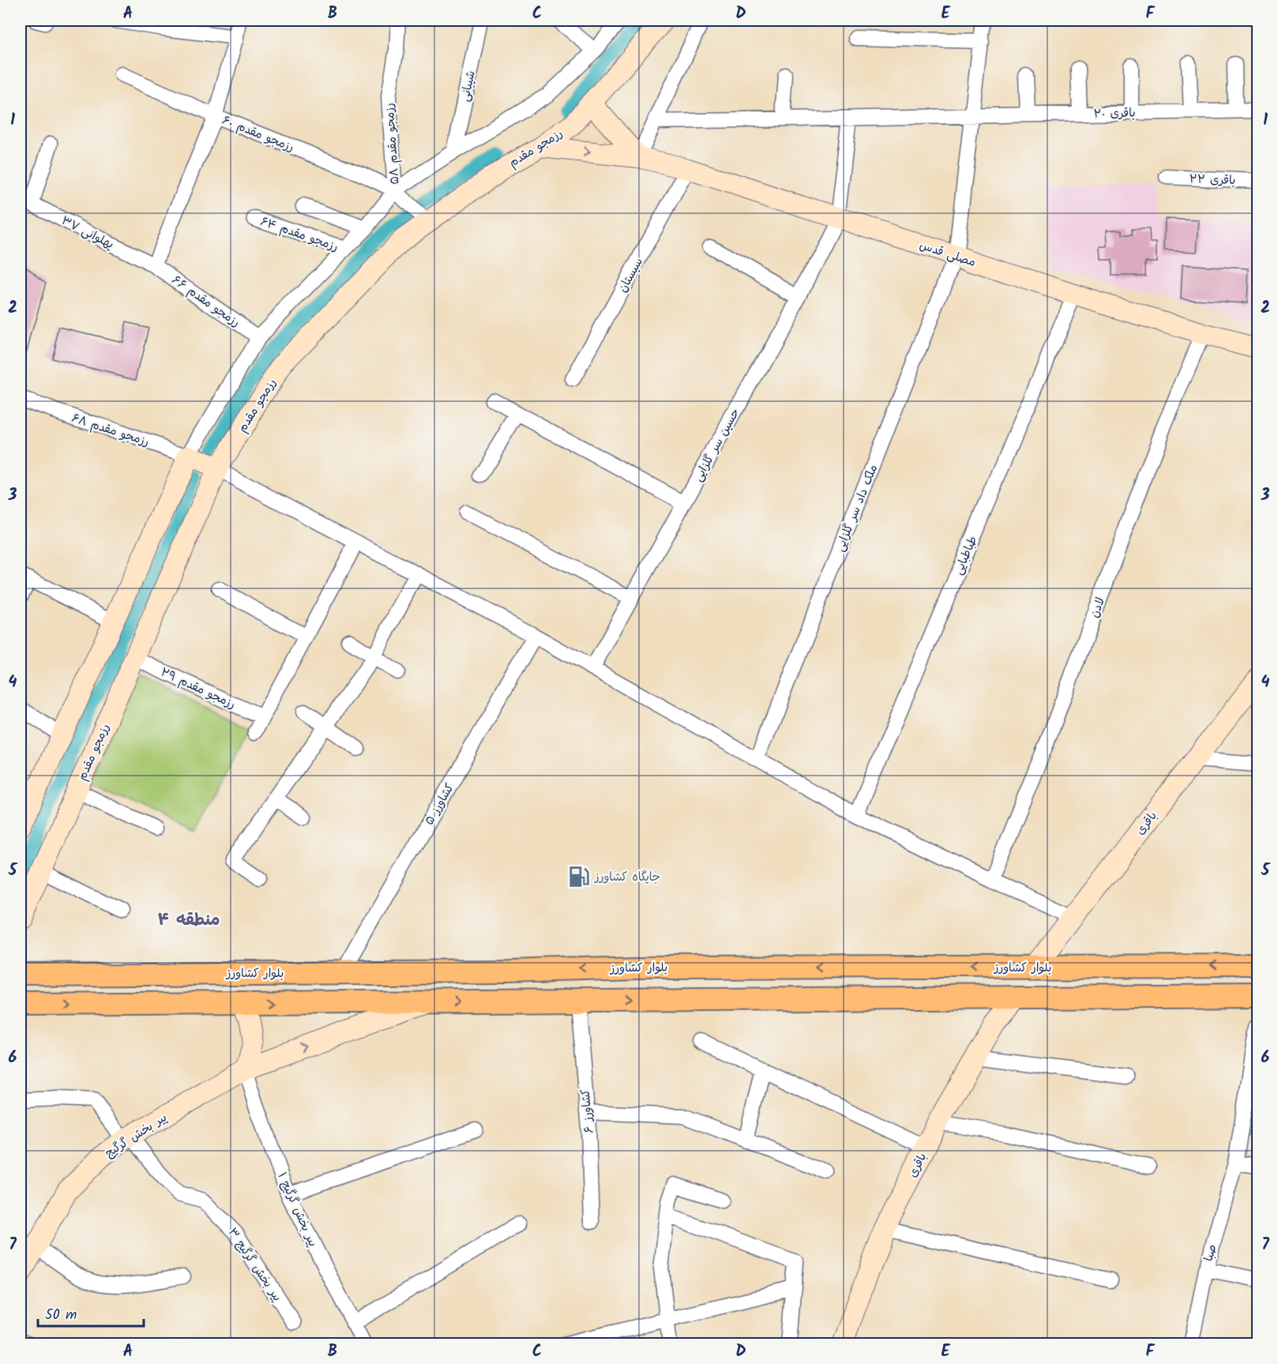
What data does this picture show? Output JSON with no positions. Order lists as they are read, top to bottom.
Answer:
{
  "streets": {
    "main road": ["بلوار کشاورز"],
    "street": [
      "شیبانی",
      "باقری ۲۰",
      "رزمجو مقدم ۶۰",
      "رزمجو مقدم ۵۸",
      "رزمجو مقدم",
      "باقری ۲۲",
      "پهلوانی ۳۷",
      "رزمجو مقدم ۶۴",
      "مصلی قدس",
      "سیستان",
      "رزمجو مقدم ۶۶",
      "رزمجو مقدم ۶۸",
      "حسین سر گلزایی",
      "ملک داد سر گلزایی",
      "طباطبایی",
      "لادن",
      "رزمجو مقدم ۲۹",
      "کشاورز ۵",
      "باقری",
      "کشاورز ۶",
      "پیر بخش گرگیج",
      "پیر بخش گرگیج ۱",
      "صبا",
      "پیر بخش گرگیج ۳"
    ]
  },
  "crossings": [
    ["باقری ۲۰", "حسین سر گلزایی"],
    ["باقری ۲۰", "ملک داد سر گلزایی"],
    ["رزمجو مقدم ۶۰", "رزمجو مقدم ۵۸"],
    ["رزمجو مقدم ۶۰", "رزمجو مقدم"],
    ["رزمجو مقدم", "مصلی قدس"],
    ["رزمجو مقدم", "رزمجو مقدم ۲۹"],
    ["پهلوانی ۳۷", "رزمجو مقدم ۶۶"],
    ["مصلی قدس", "سیستان"],
    ["مصلی قدس", "حسین سر گلزایی"],
    ["مصلی قدس", "ملک داد سر گلزایی"],
    ["مصلی قدس", "طباطبایی"],
    ["مصلی قدس", "لادن"],
    ["کشاورز ۵", "بلوار کشاورز"],
    ["باقری", "بلوار کشاورز"],
    ["پیر بخش گرگیج", "پیر بخش گرگیج ۱"],
    ["پیر بخش گرگیج", "پیر بخش گرگیج ۳"]
  ],
  "districts": ["منطقه ۴"],
  "places": {
    "fuel station": ["جایگاه کشاورز"]
  },
  "scale_bar": "50 m",
  "grid": {
    "columns": [
      "A",
      "B",
      "C",
      "D",
      "E",
      "F"
    ],
    "rows": [
      "1",
      "2",
      "3",
      "4",
      "5",
      "6",
      "7"
    ]
  }
}
